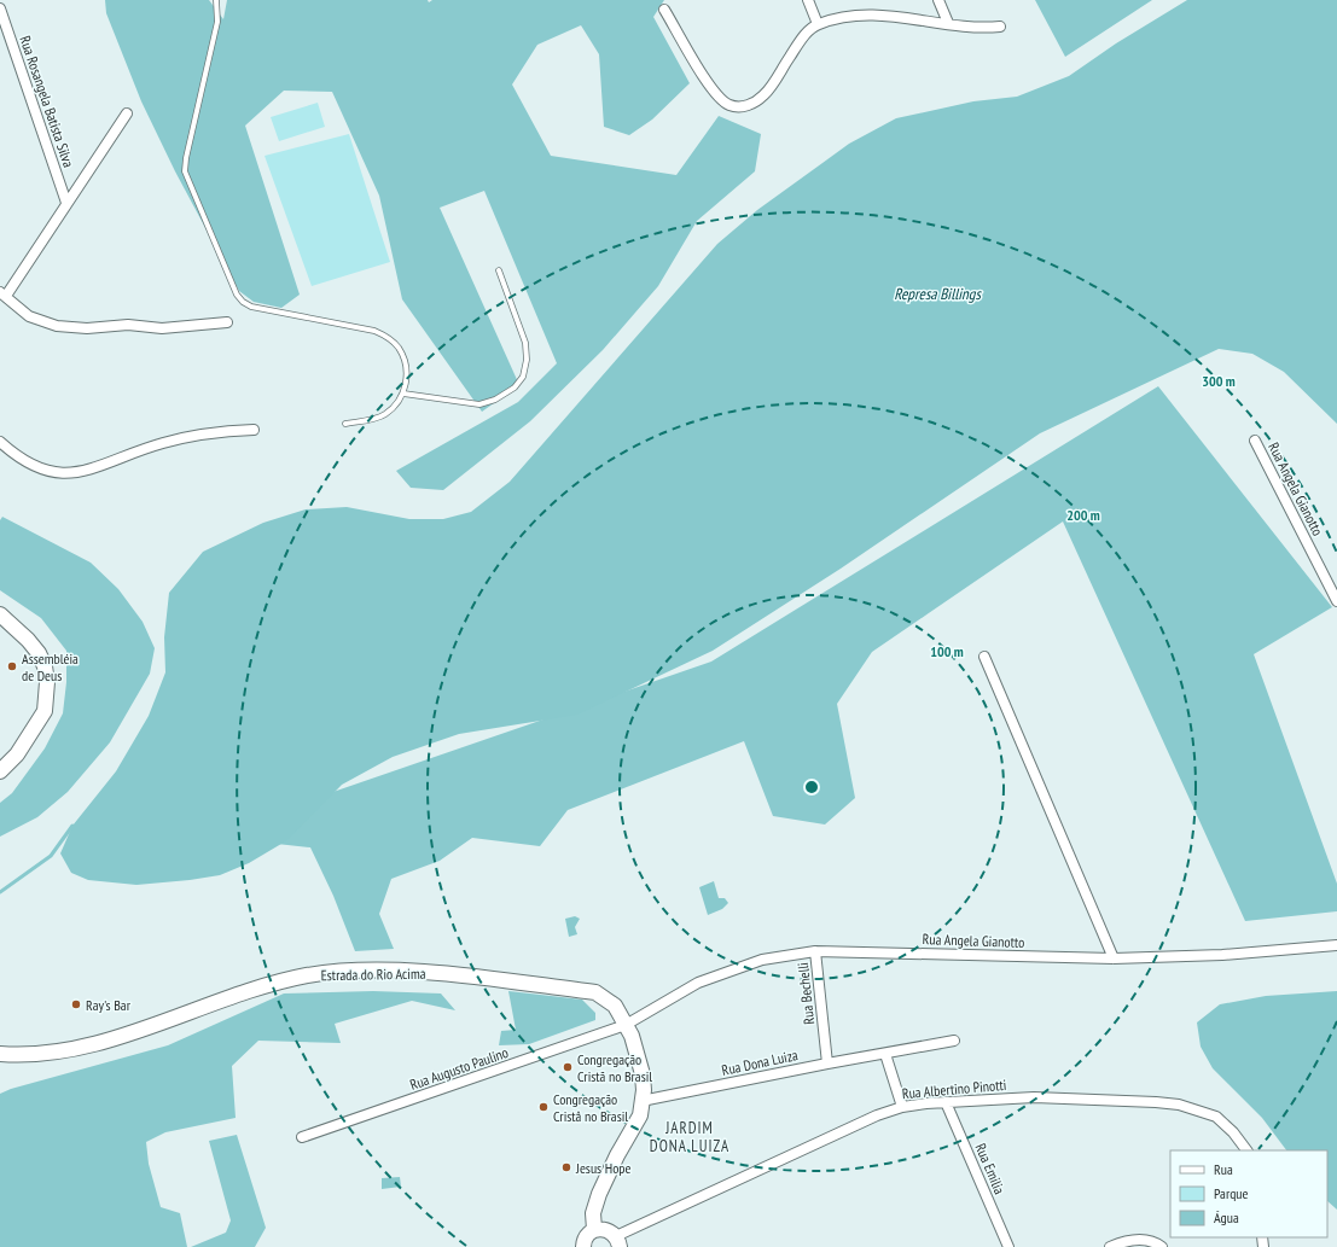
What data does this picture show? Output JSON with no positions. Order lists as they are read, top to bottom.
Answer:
{
  "streets": {
    "main road": ["Estrada do Rio Acima"],
    "street": [
      "Rua Rosangela Batista Silva",
      "Rua Angela Gianotto",
      "Rua Bechelli",
      "Rua Dona Luiza",
      "Rua Augusto Paulino",
      "Rua Albertino Pinotti",
      "Rua Emilia"
    ]
  },
  "crossings": [
    ["Rua Angela Gianotto", "Estrada do Rio Acima"],
    ["Rua Angela Gianotto", "Rua Bechelli"],
    ["Rua Angela Gianotto", "Rua Augusto Paulino"],
    ["Estrada do Rio Acima", "Rua Dona Luiza"],
    ["Estrada do Rio Acima", "Rua Augusto Paulino"],
    ["Rua Bechelli", "Rua Dona Luiza"],
    ["Rua Albertino Pinotti", "Rua Emilia"]
  ],
  "districts": ["JARDIM DONA LUIZA"],
  "water": ["Represa Billings"],
  "places": [
    "Assembléia de Deus",
    "Ray's Bar",
    "Congregação Cristã no Brasil",
    "Congregação Cristâ no Brasil",
    "Jesus Hope"
  ],
  "legend": ["Rua", "Parque", "Água"],
  "rings": ["300 m", "200 m", "100 m"]
}
